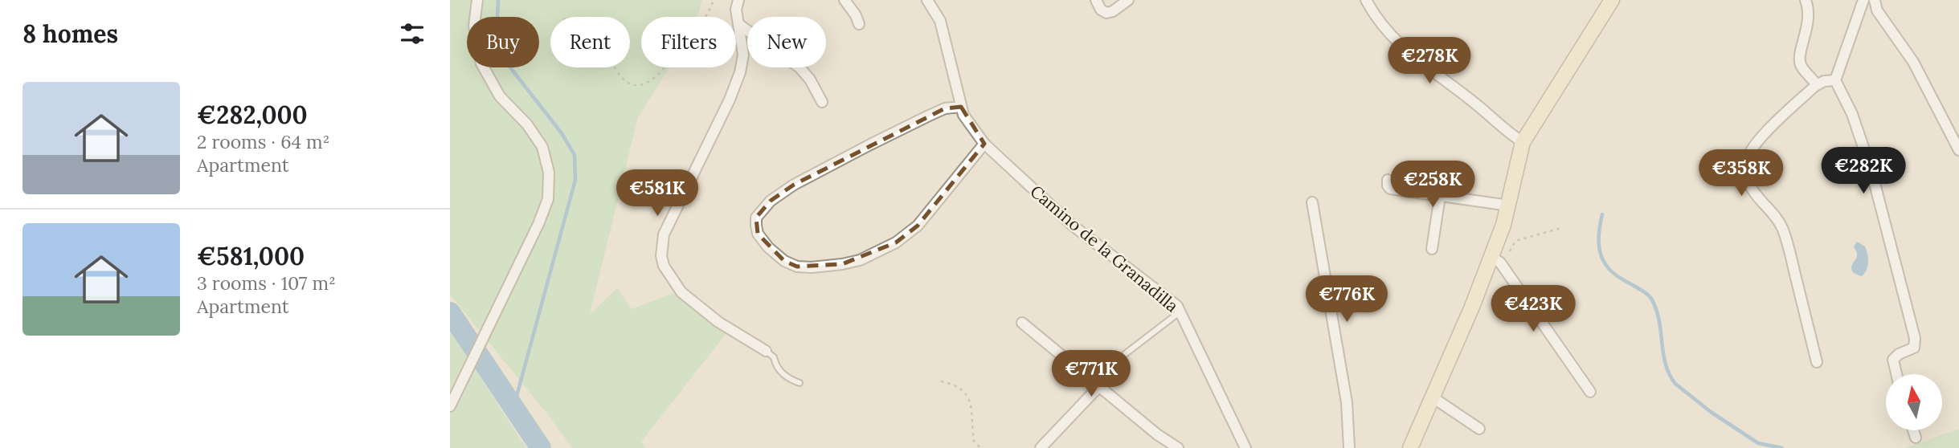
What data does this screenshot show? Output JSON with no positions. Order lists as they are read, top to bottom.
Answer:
{
  "streets": {
    "street": ["Camino de la Granadilla"]
  },
  "north": "top",
  "page": {
    "heading": "8 homes",
    "chip": [
      "Buy",
      "Rent",
      "Filters",
      "New"
    ],
    "price": [
      "€278K",
      "€282K",
      "€358K",
      "€258K",
      "€581K",
      "€776K",
      "€423K",
      "€771K"
    ],
    "list": [
      {
        "name": "€282,000",
        "note": "2 rooms · 64 m² · Apartment"
      },
      {
        "name": "€581,000",
        "note": "3 rooms · 107 m² · Apartment"
      }
    ]
  }
}
